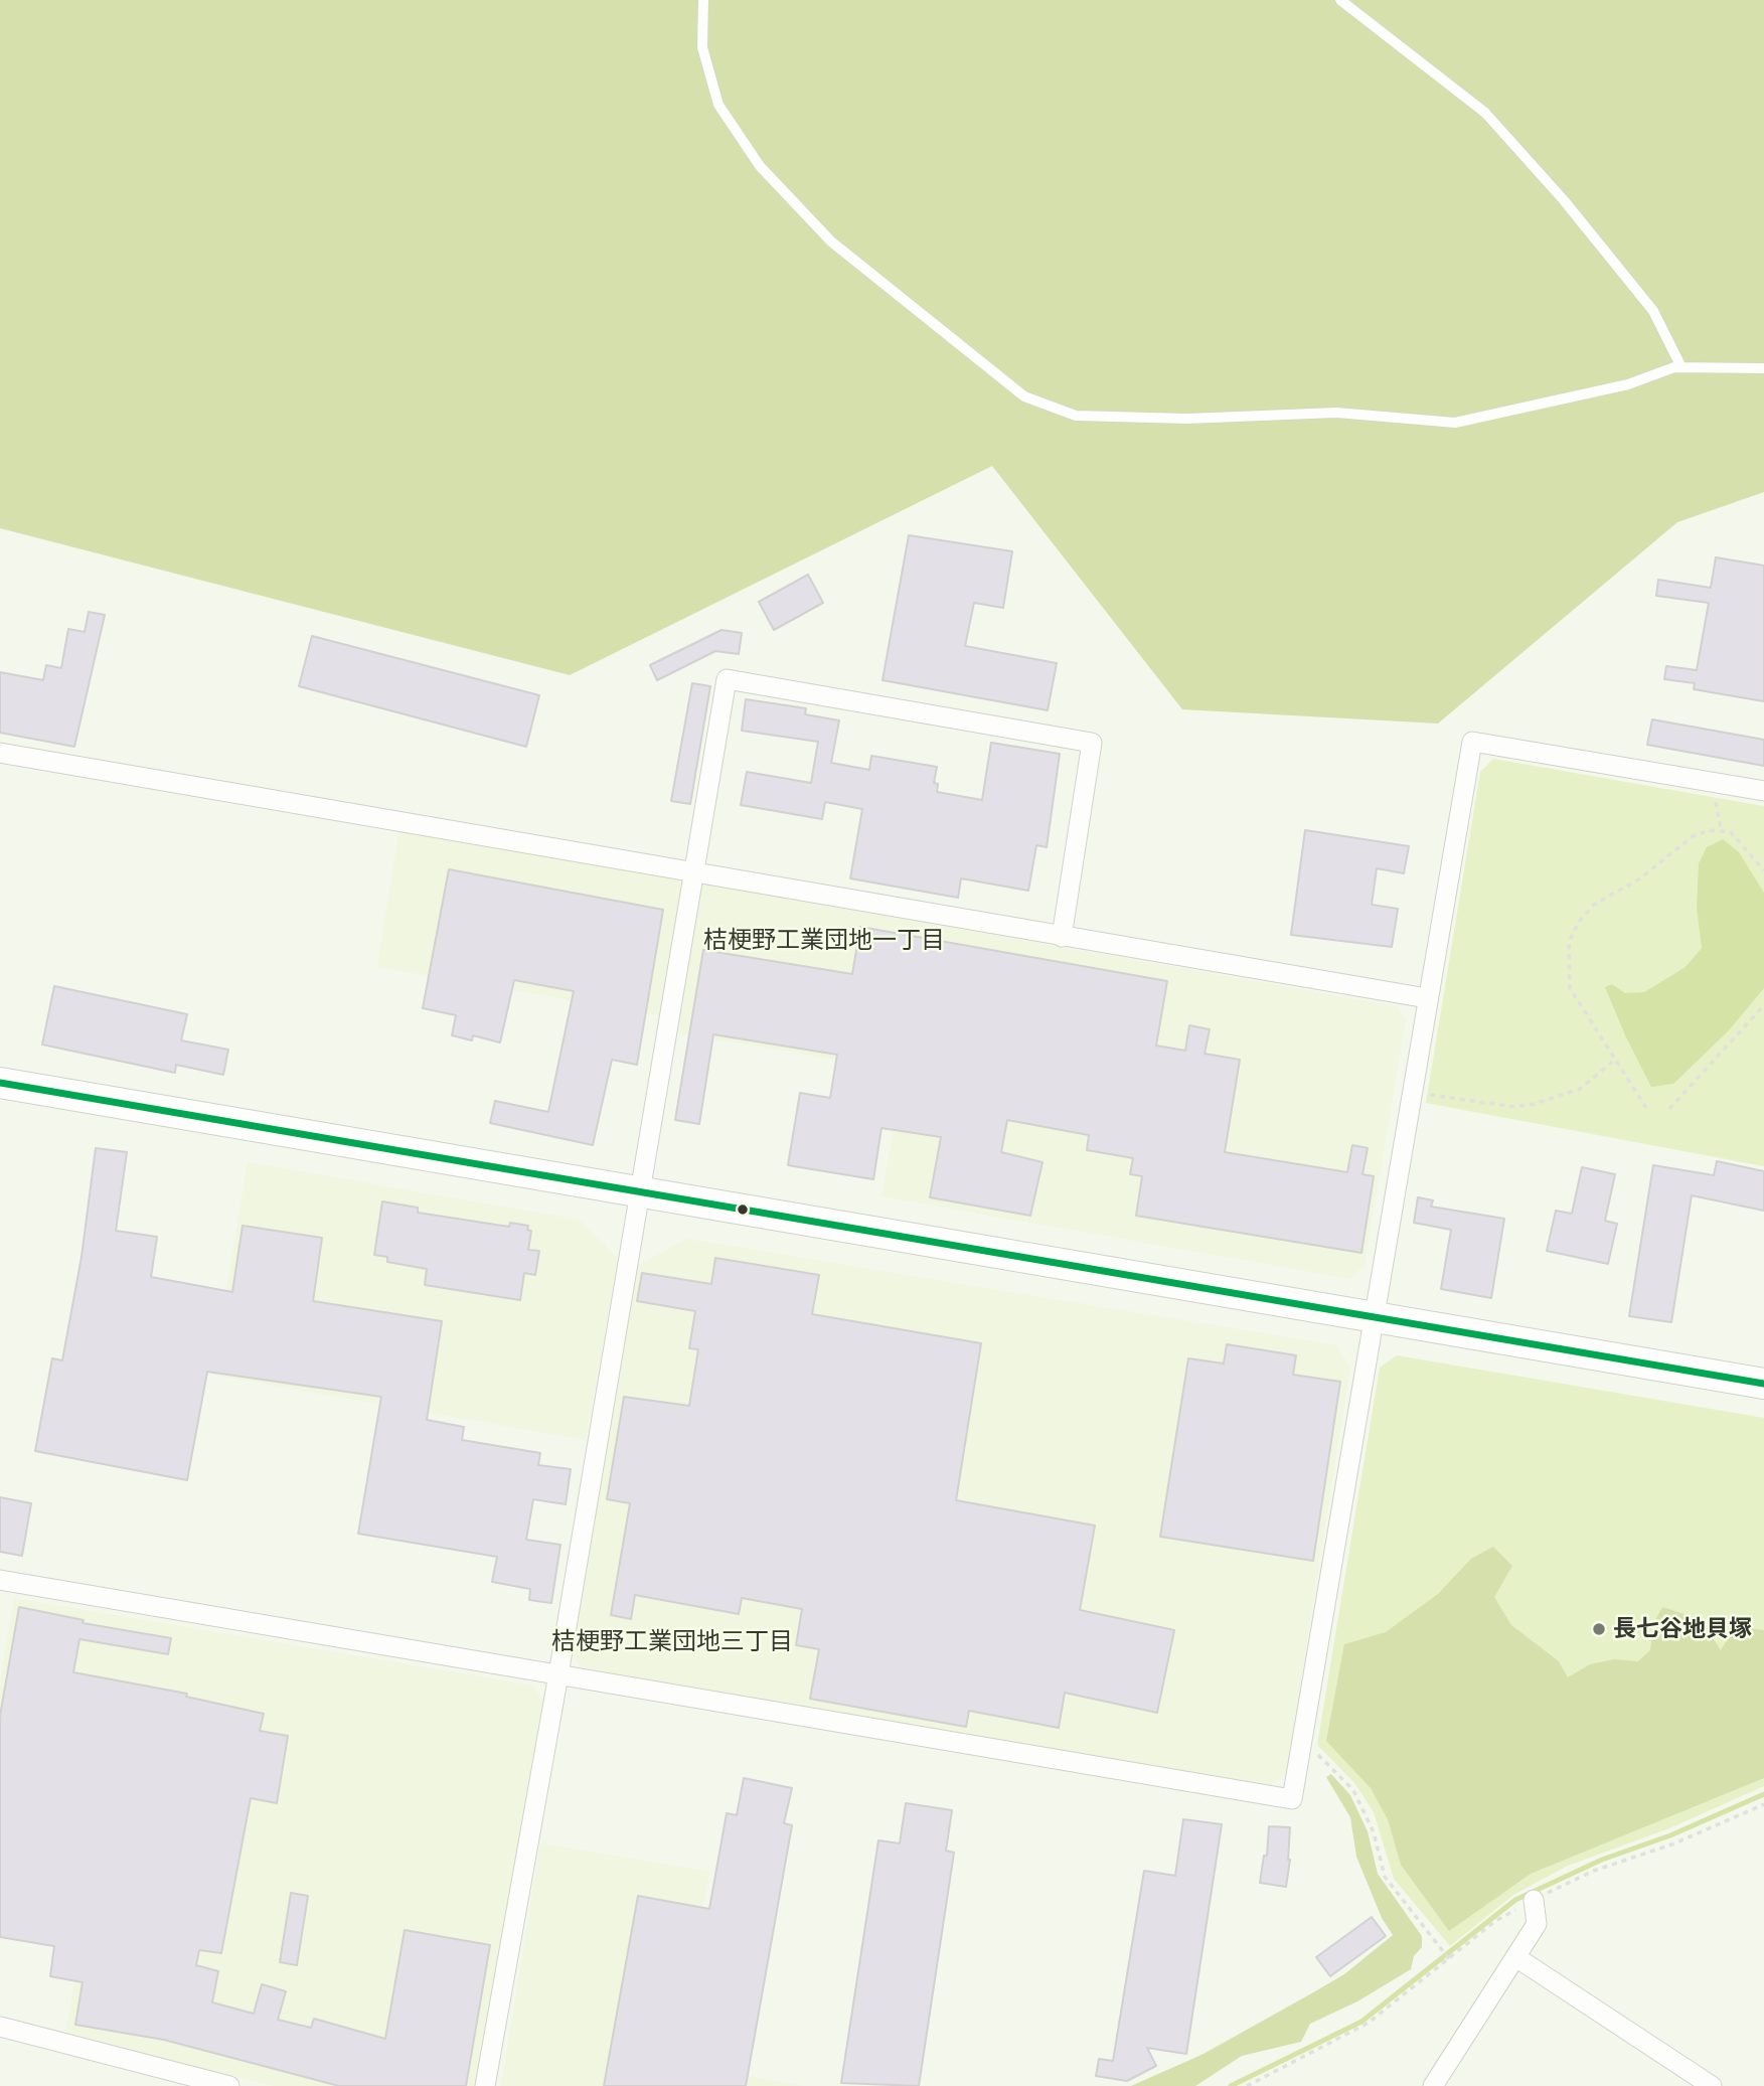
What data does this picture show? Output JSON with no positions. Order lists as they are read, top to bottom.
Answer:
{
  "districts": ["桔梗野工業団地一丁目", "桔梗野工業団地三丁目"],
  "places": ["長七谷地貝塚"]
}
